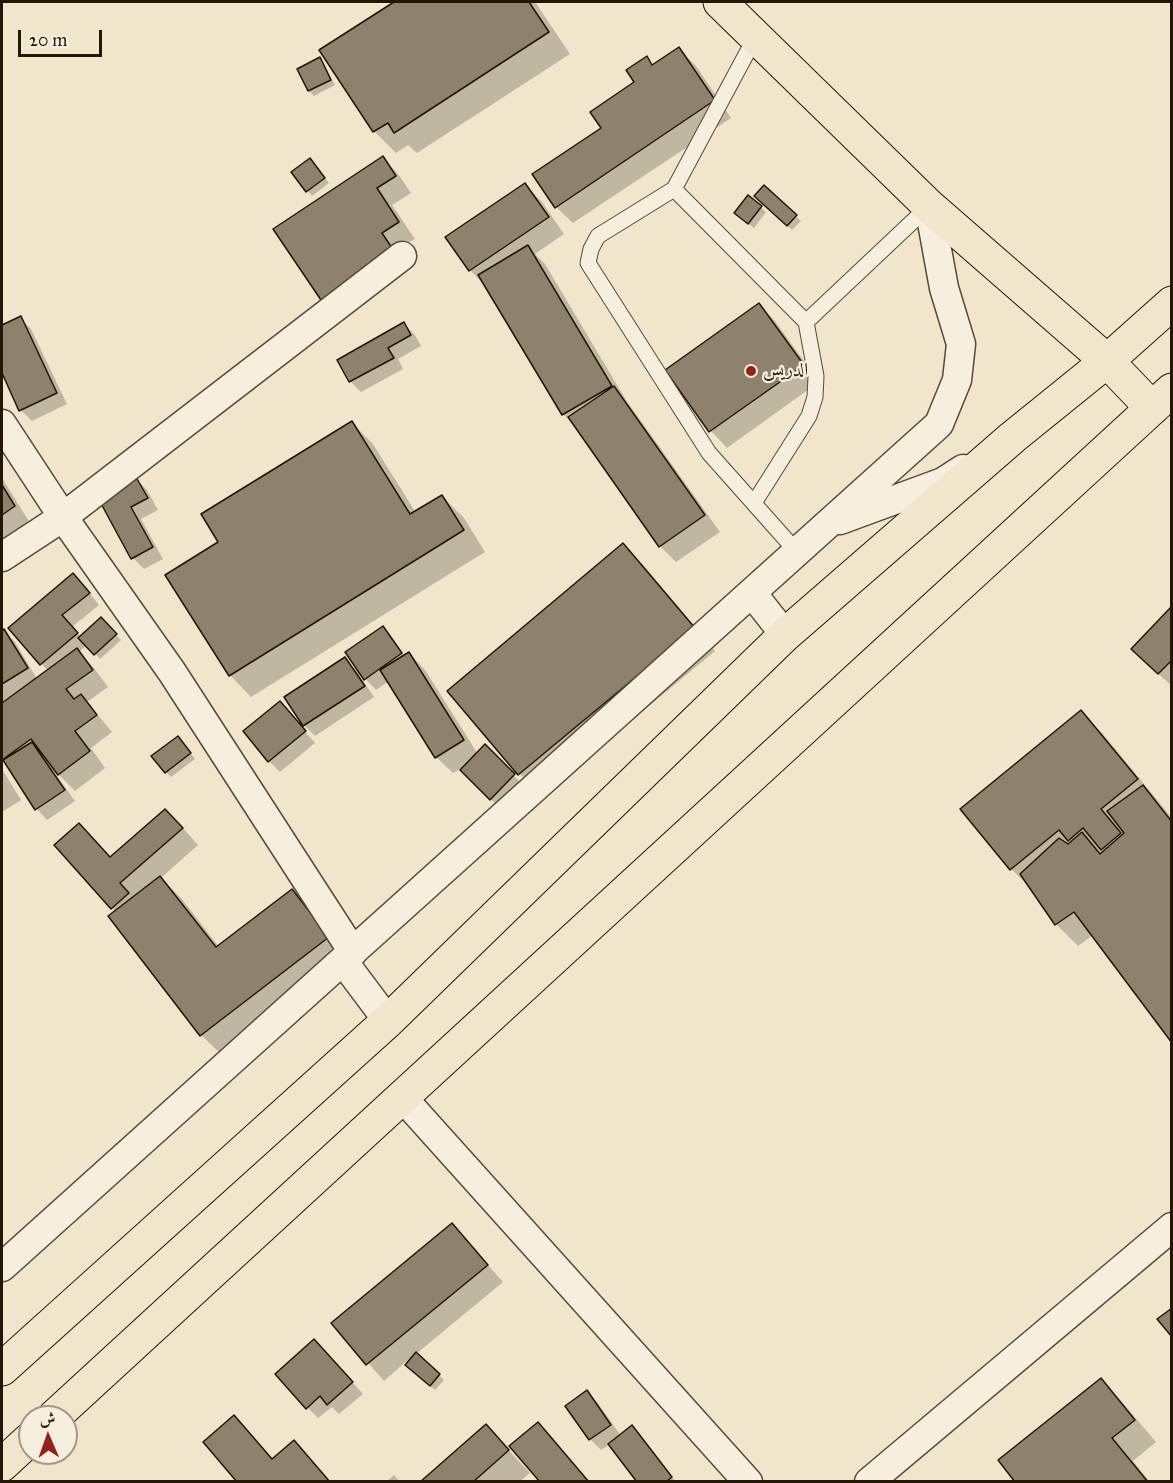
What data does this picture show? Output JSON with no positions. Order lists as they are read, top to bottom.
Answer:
{
  "places": ["الدريس"],
  "scale_bar": "20 m",
  "north": "top"
}
